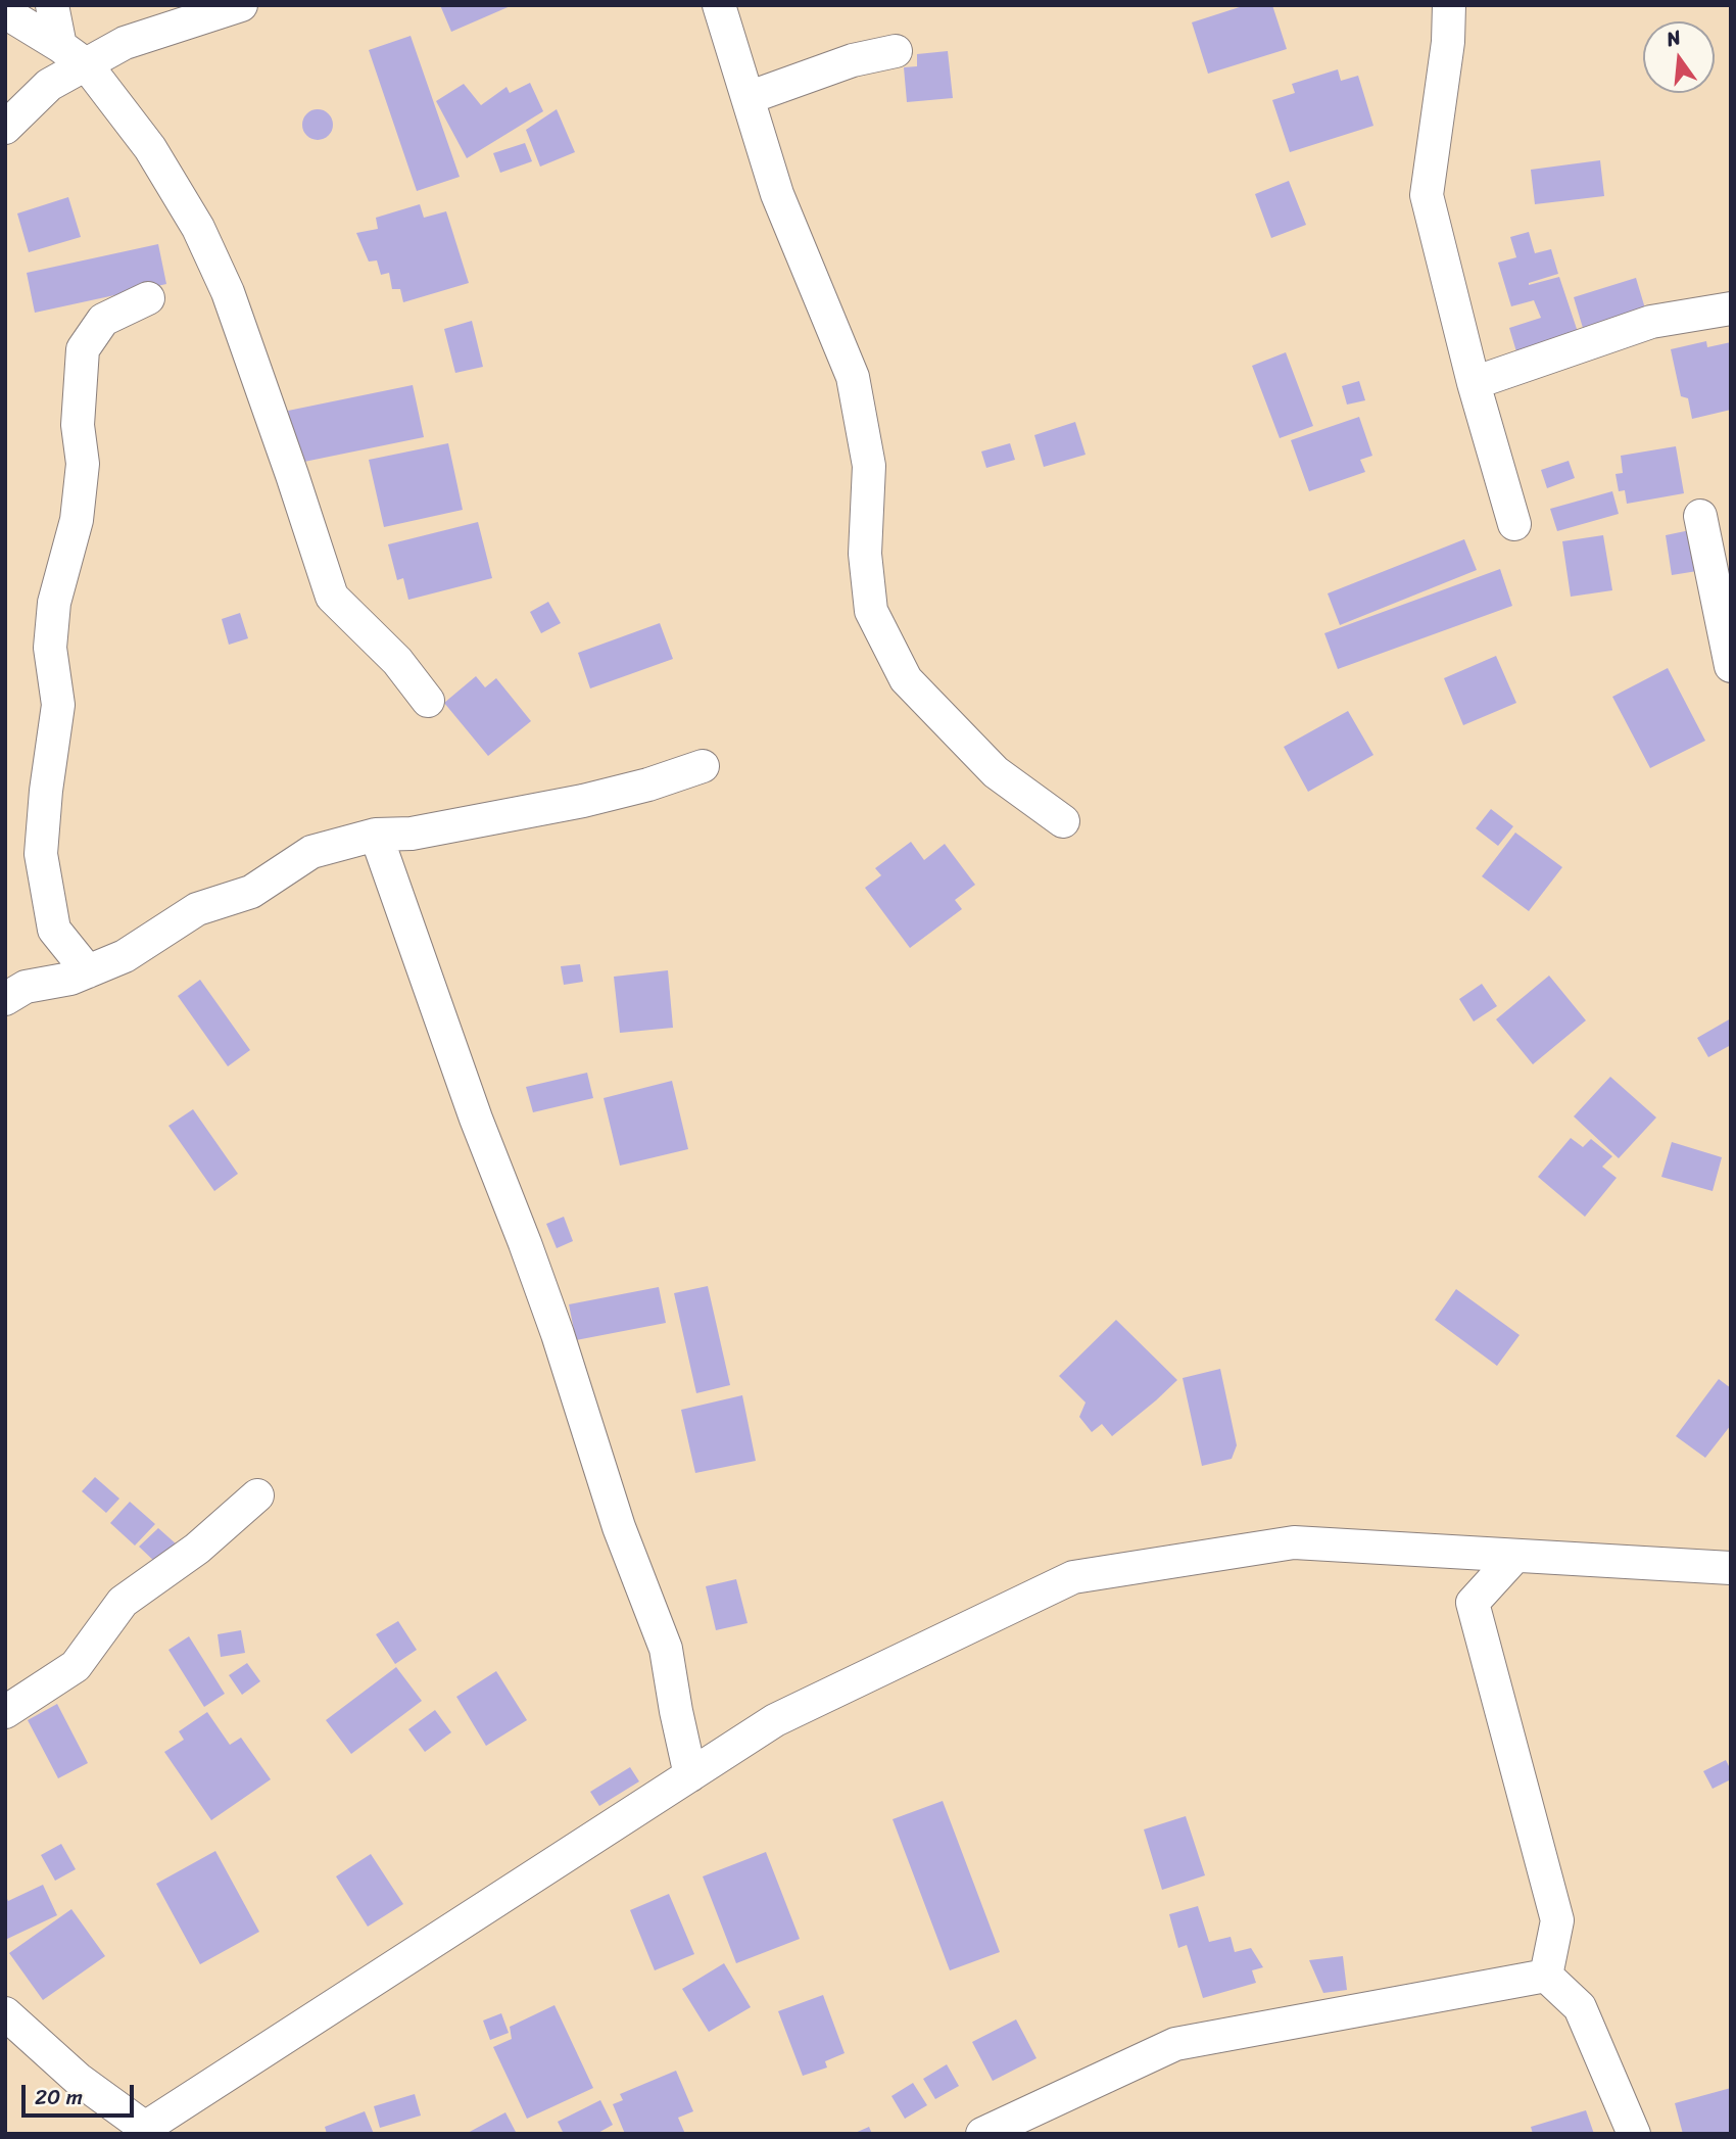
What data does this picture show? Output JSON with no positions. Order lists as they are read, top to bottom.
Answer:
{
  "scale_bar": "20 m",
  "north": "top"
}
